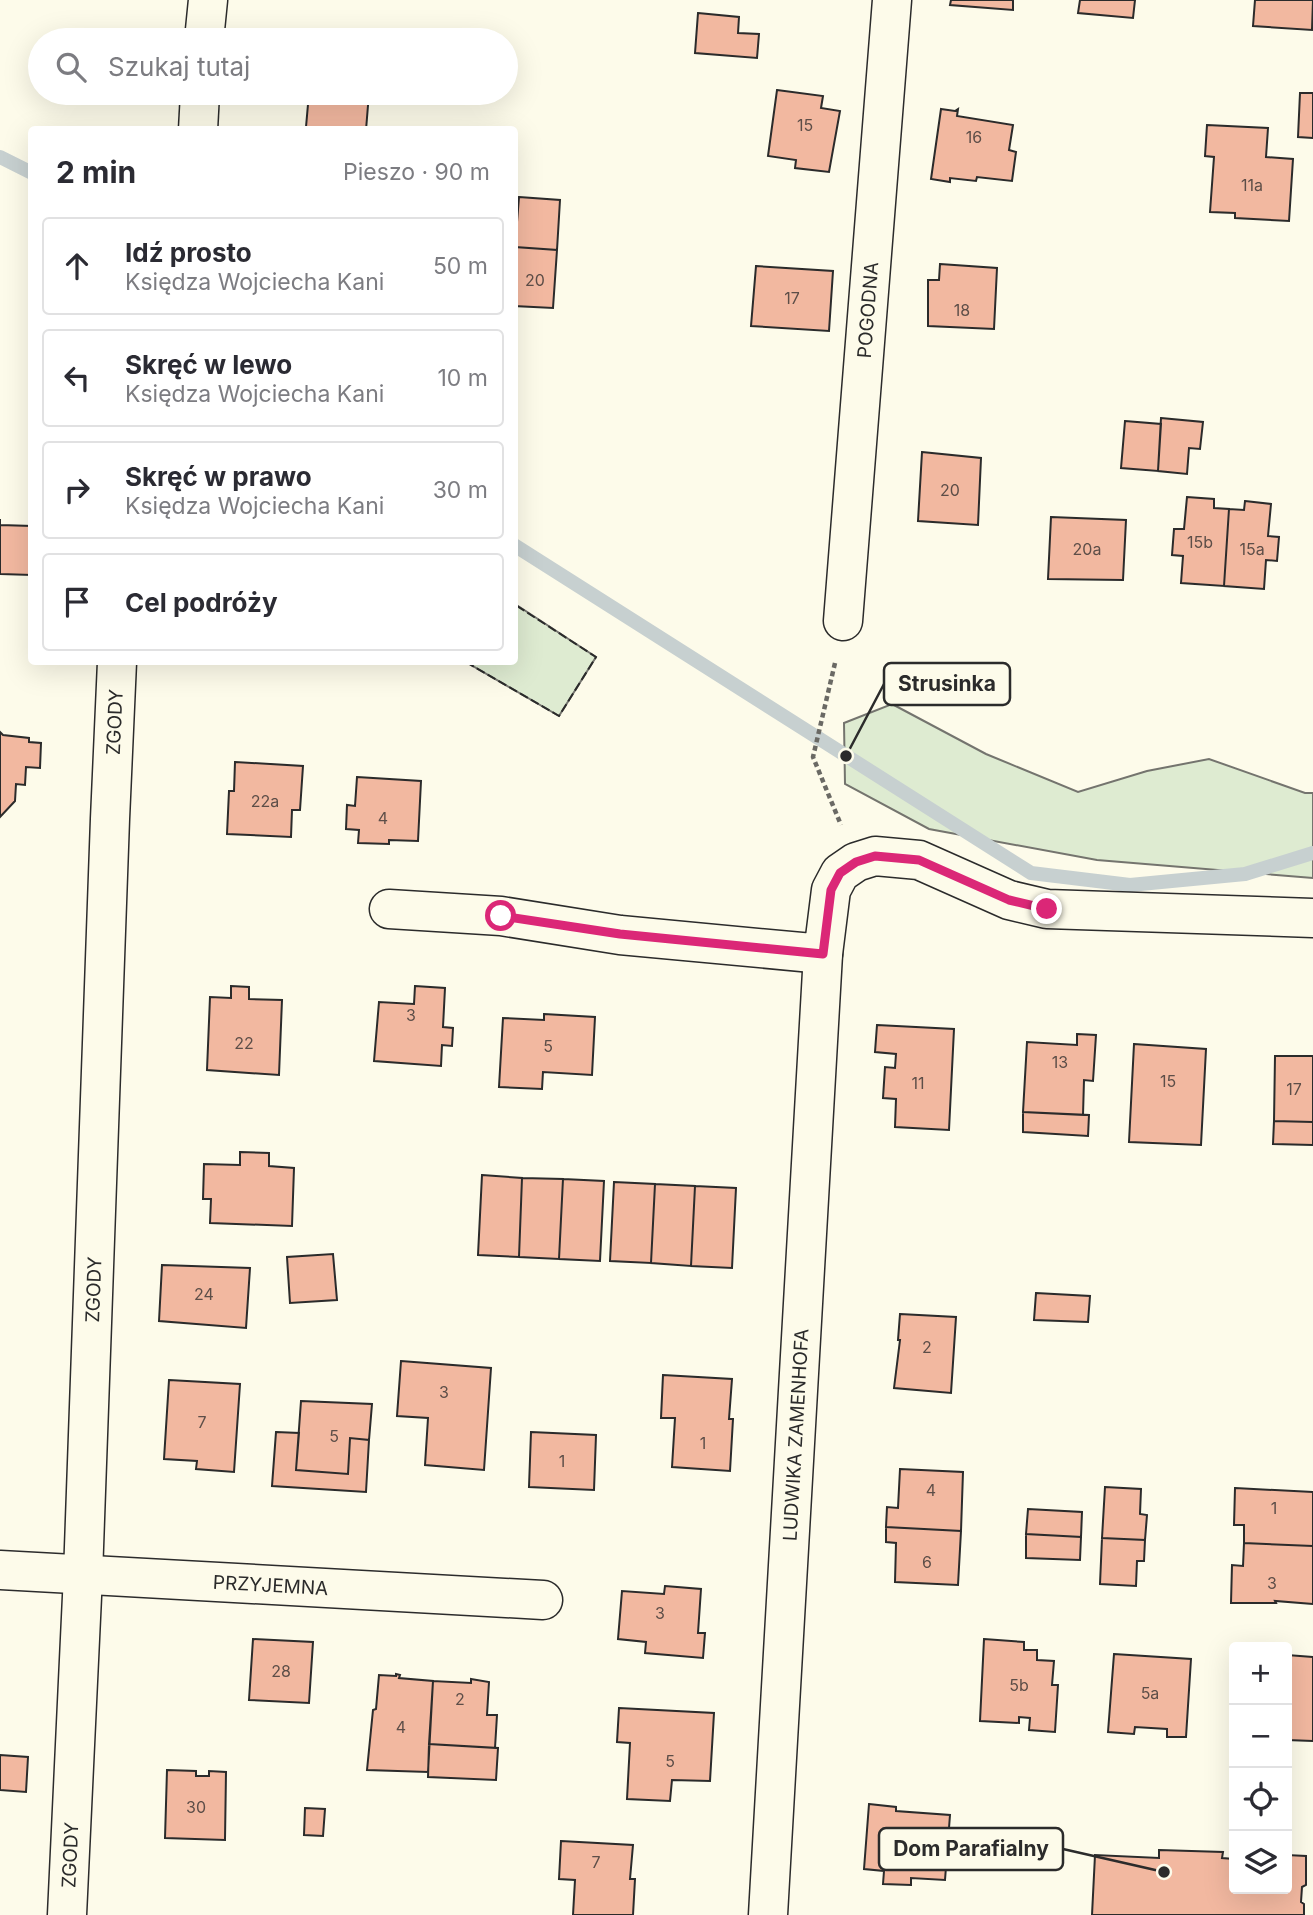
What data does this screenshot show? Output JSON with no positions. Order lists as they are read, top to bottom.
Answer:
{
  "streets": {
    "street": [
      "POGODNA",
      "ZGODY",
      "LUDWIKA ZAMENHOFA",
      "PRZYJEMNA"
    ]
  },
  "crossings": [
    ["ZGODY", "PRZYJEMNA"]
  ],
  "places": ["Strusinka", "Dom Parafialny"],
  "house_numbers": [
    "15",
    "16",
    "11a",
    "20",
    "17",
    "18",
    "20",
    "15b",
    "20a",
    "15a",
    "22a",
    "4",
    "3",
    "22",
    "5",
    "13",
    "15",
    "11",
    "17",
    "24",
    "2",
    "3",
    "7",
    "5",
    "1",
    "1",
    "4",
    "1",
    "6",
    "3",
    "3",
    "28",
    "5b",
    "5a",
    "2",
    "4",
    "5",
    "30",
    "7"
  ],
  "page": {
    "search": "Szukaj tutaj",
    "heading": ["2 min", "Pieszo · 90 m"],
    "list": [
      ["Idź prosto", "Księdza Wojciecha Kani", "50 m"],
      ["Skręć w lewo", "Księdza Wojciecha Kani", "10 m"],
      ["Skręć w prawo", "Księdza Wojciecha Kani", "30 m"],
      "Cel podróży"
    ],
    "map_buttons": ["+", "−"]
  }
}
